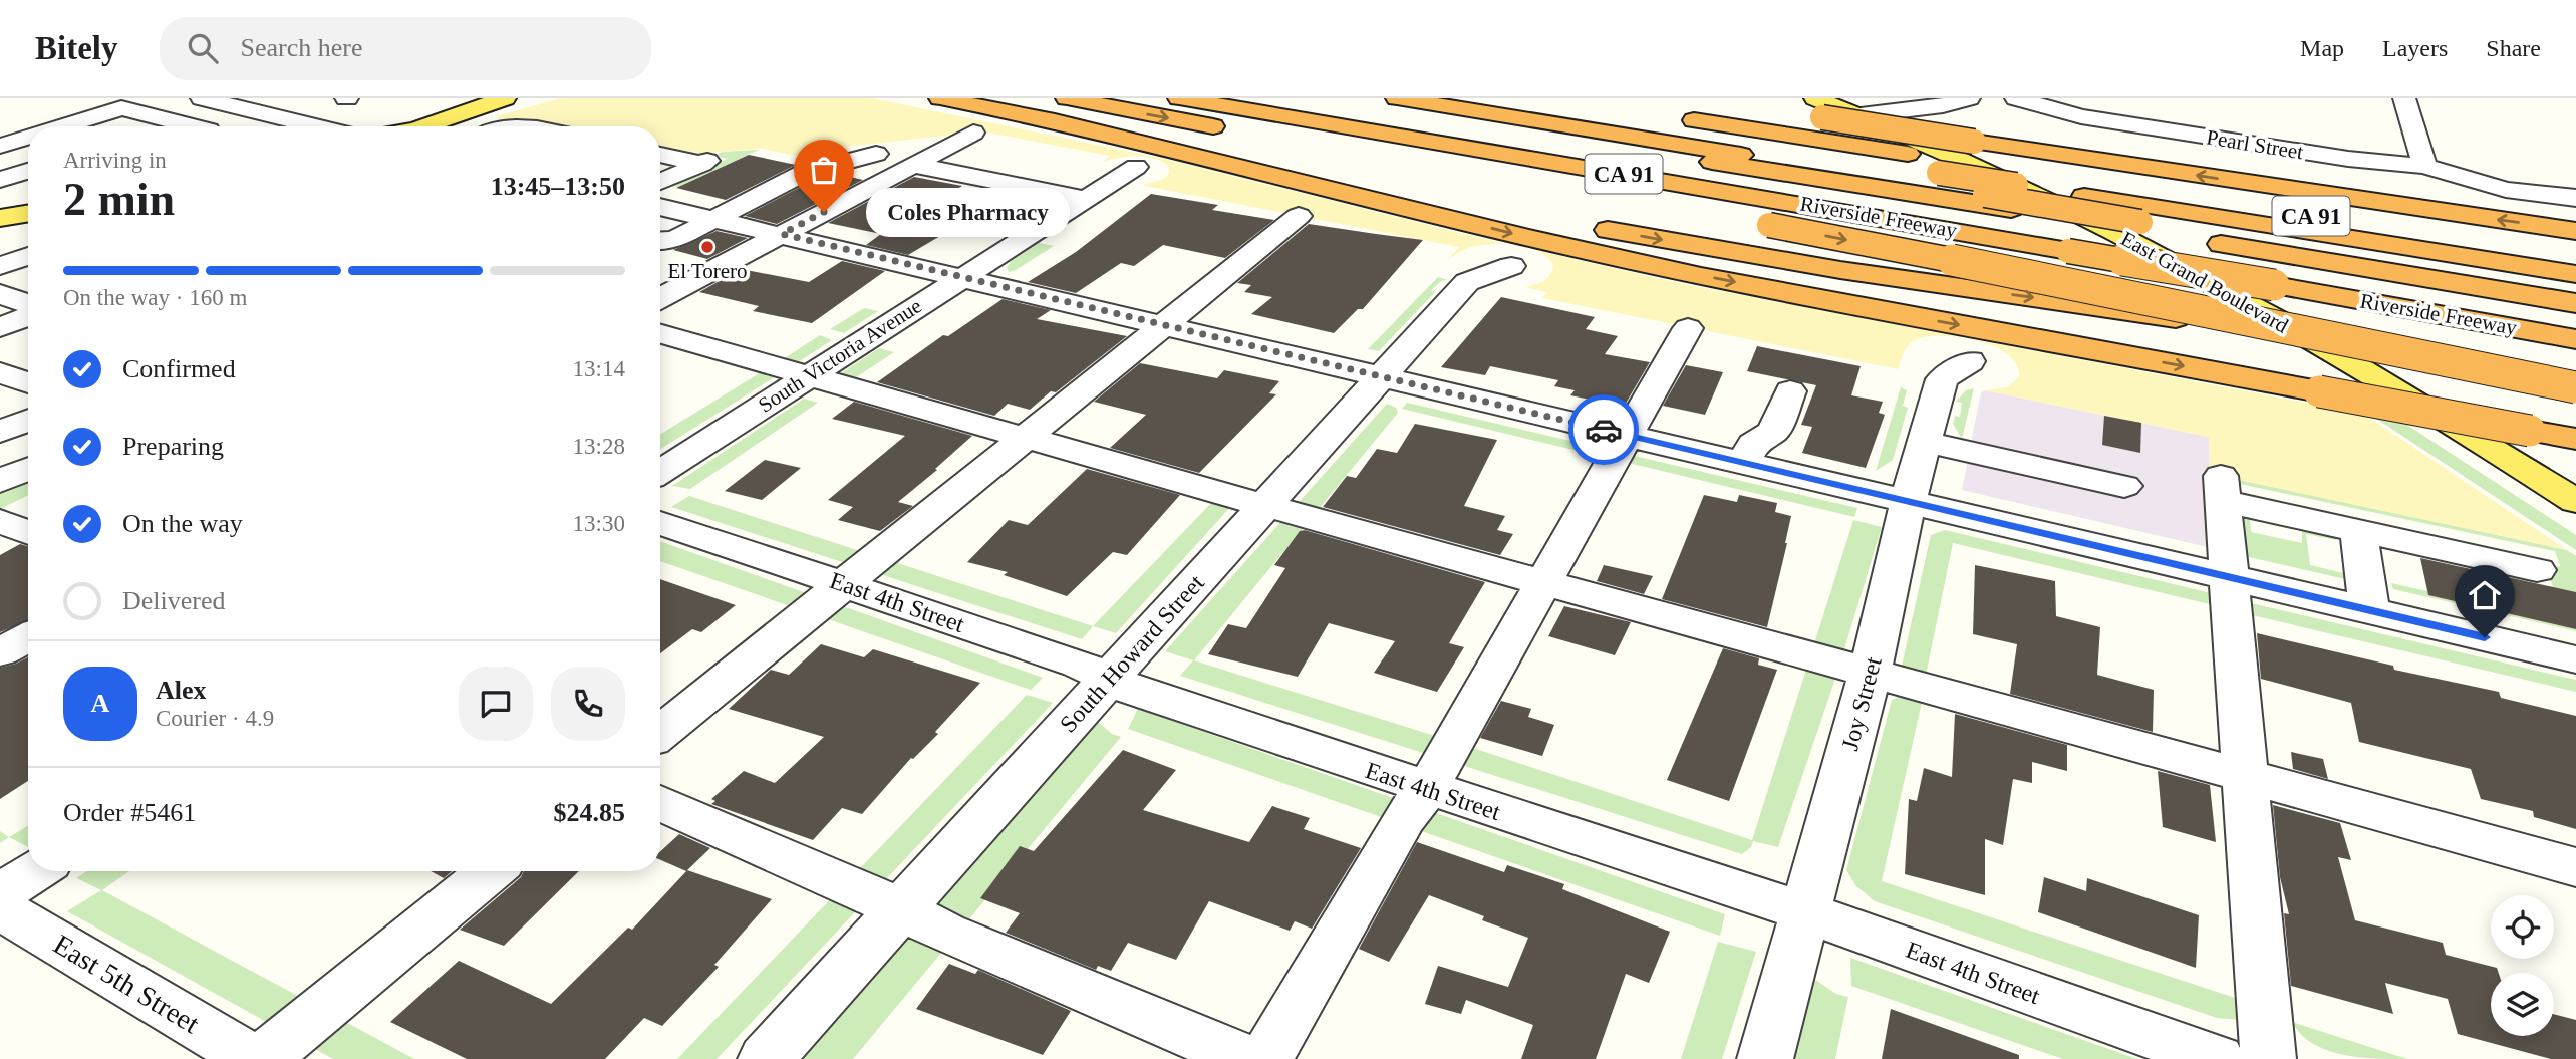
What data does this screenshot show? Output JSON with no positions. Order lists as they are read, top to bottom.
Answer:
{
  "streets": {
    "highway": ["CA 91", "Riverside Freeway"],
    "main road": ["East Grand Boulevard"],
    "street": [
      "Pearl Street",
      "South Victoria Avenue",
      "East 4th Street",
      "South Howard Street",
      "Joy Street",
      "East 5th Street"
    ]
  },
  "crossings": [
    ["East 4th Street", "South Howard Street"],
    ["East 4th Street", "Joy Street"]
  ],
  "places": ["Coles Pharmacy", "El Torero"],
  "page": {
    "header": "Bitely",
    "search": "Search here",
    "nav": ["Map", "Layers", "Share"],
    "heading": ["2 min", "Arriving in", "13:45–13:50"],
    "panel": [
      "Alex",
      "Courier · 4.9",
      "Order #5461",
      "$24.85"
    ],
    "bubble": "Coles Pharmacy",
    "bar": "On the way · 160 m",
    "list": [
      ["Confirmed", "13:14"],
      ["Preparing", "13:28"],
      ["On the way", "13:30"],
      "Delivered"
    ],
    "round": "A"
  }
}
